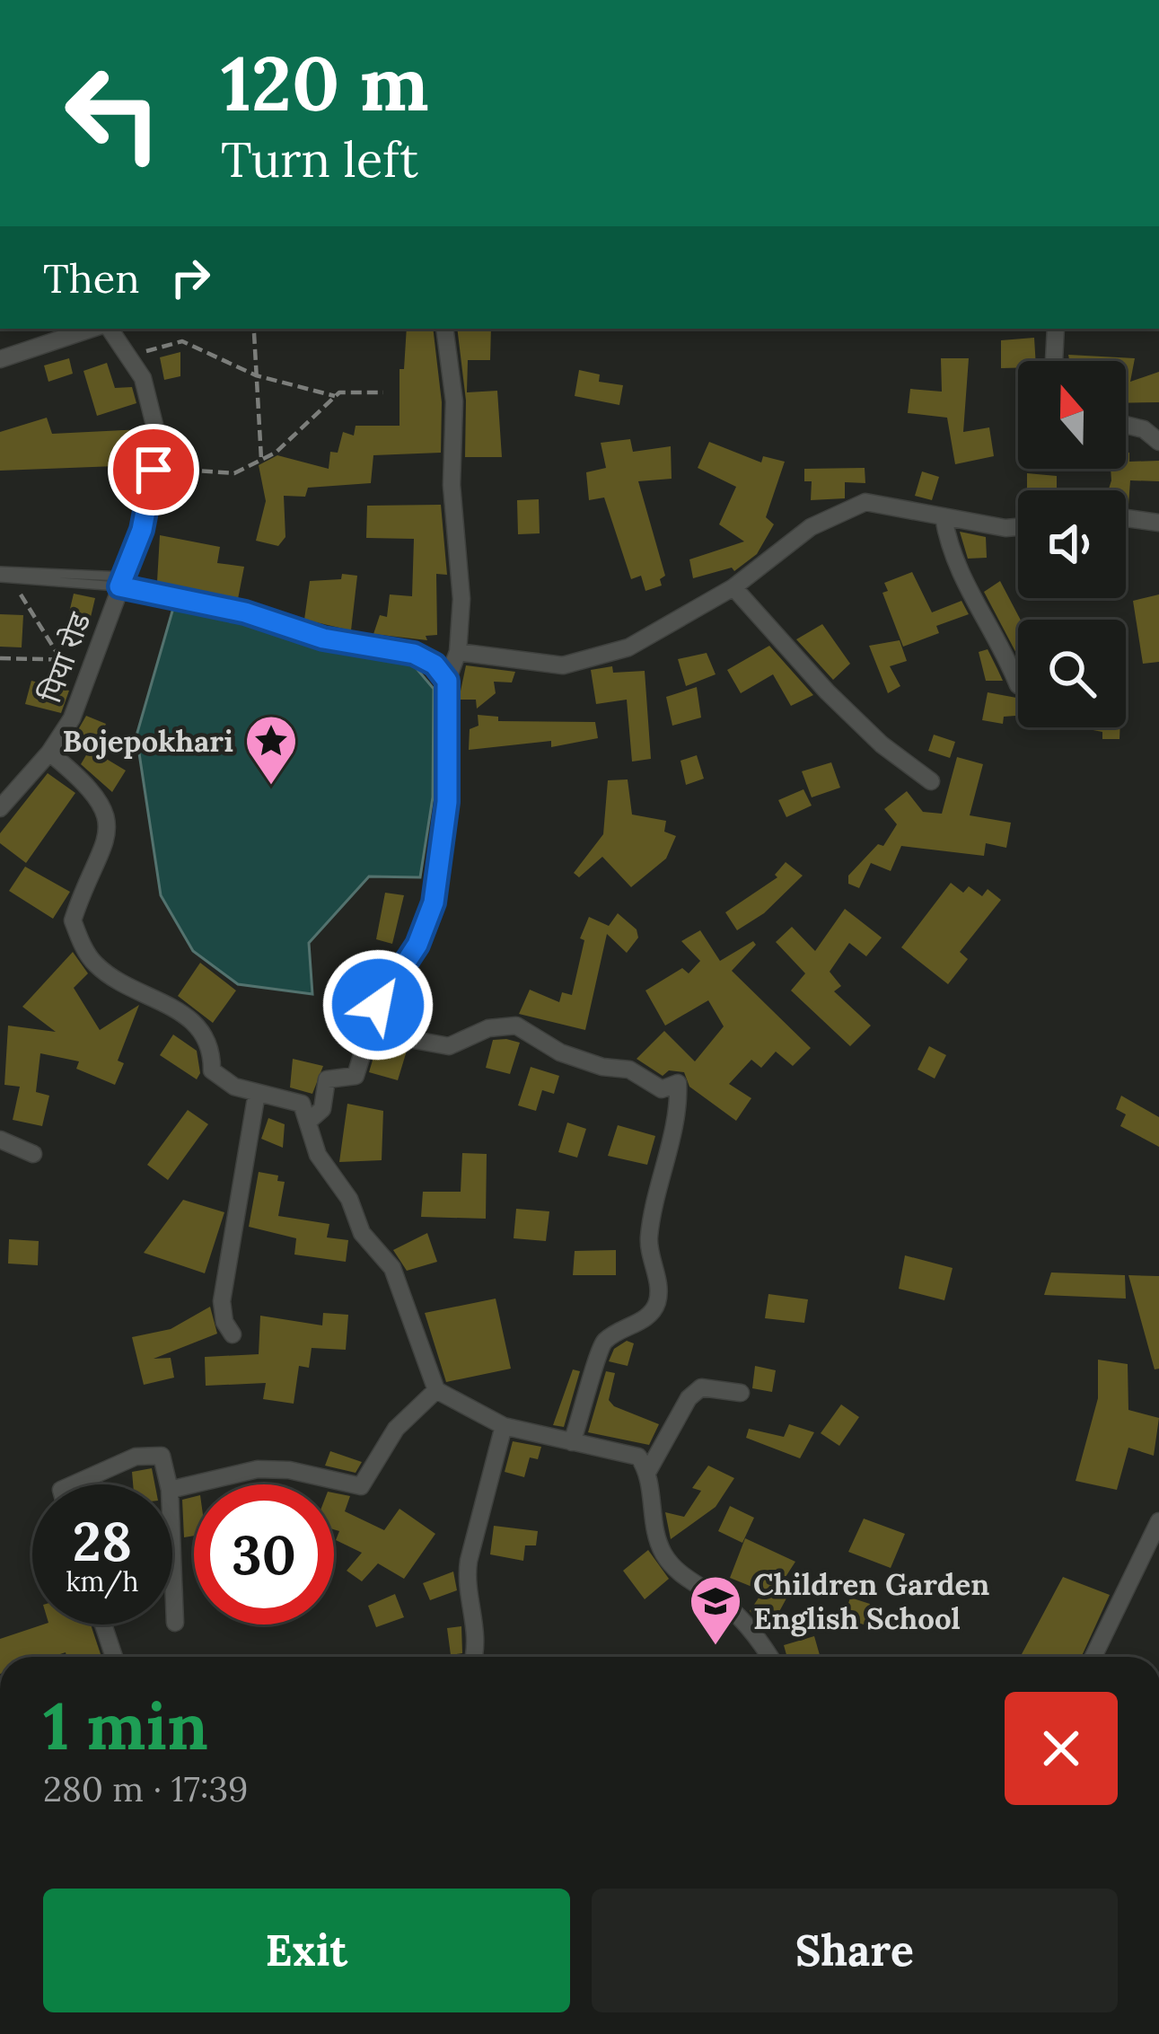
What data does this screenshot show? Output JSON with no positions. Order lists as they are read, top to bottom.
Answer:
{
  "streets": {
    "street": ["पिया रोड"]
  },
  "places": {
    "place": ["Bojepokhari"],
    "school or university": ["Children Garden English School"]
  },
  "north": "top",
  "page": {
    "turn": ["120 m", "Turn left"],
    "then": "Then",
    "speed": "28 km/h",
    "limit": "30",
    "heading": ["1 min", "280 m · 17:39"],
    "buttons": ["Exit", "Share"]
  }
}
